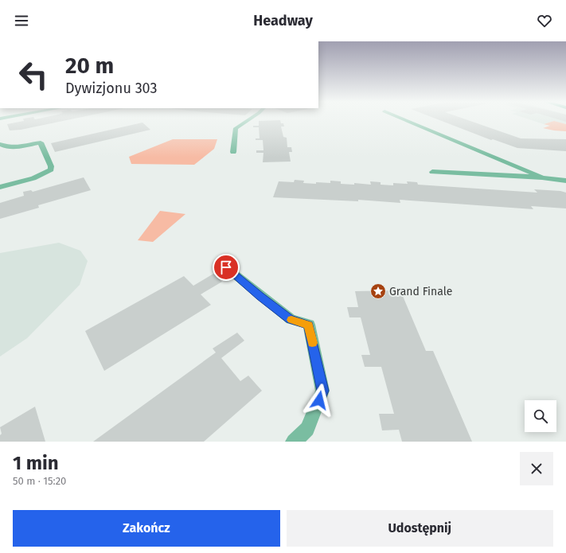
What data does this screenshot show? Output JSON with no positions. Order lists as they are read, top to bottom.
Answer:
{
  "places": {
    "place": ["Grand Finale"]
  },
  "page": {
    "header": "Headway",
    "turn": ["20 m", "Dywizjonu 303"],
    "heading": ["1 min", "50 m · 15:20"],
    "buttons": ["Zakończ", "Udostępnij"]
  }
}
